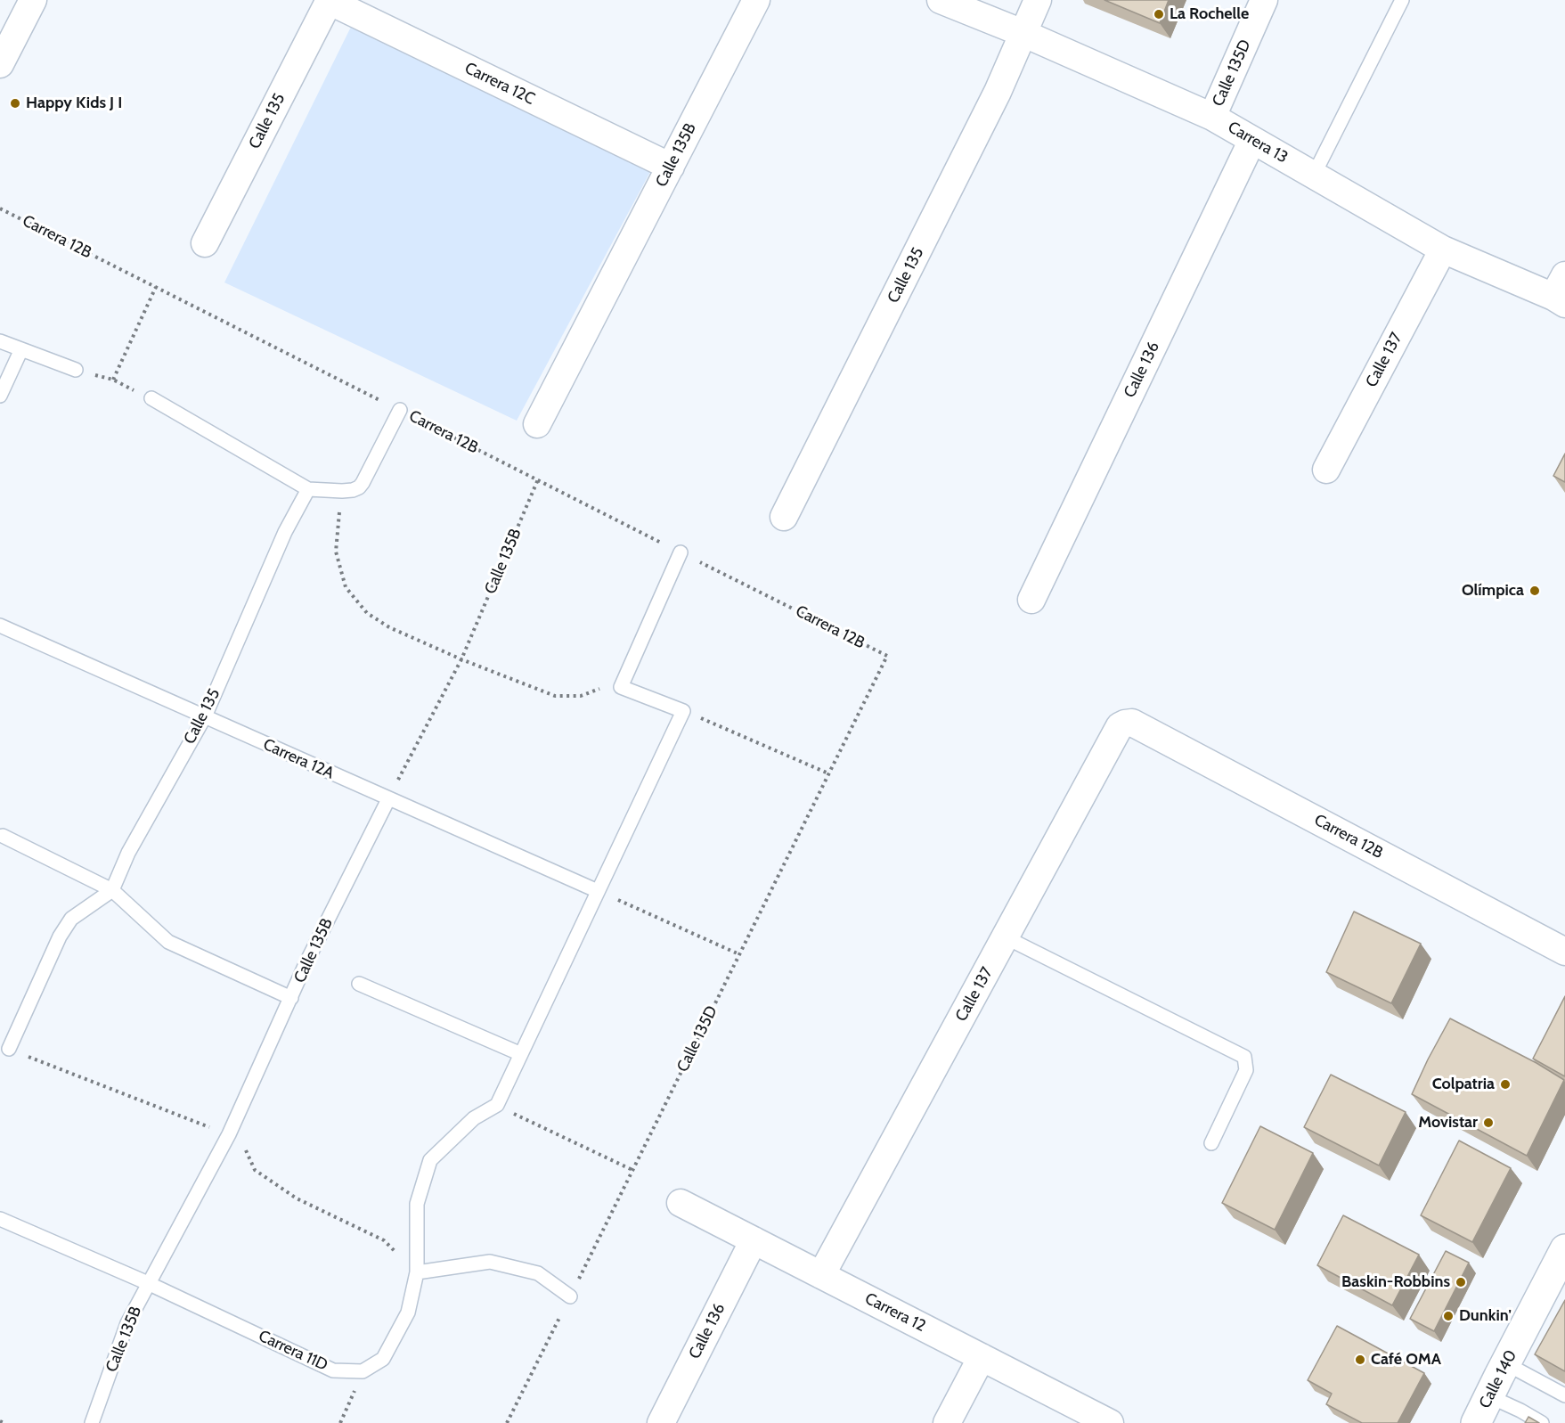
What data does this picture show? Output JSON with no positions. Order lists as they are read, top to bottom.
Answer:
{
  "streets": {
    "street": [
      "Calle 135D",
      "Carrera 12C",
      "Calle 135",
      "Carrera 13",
      "Calle 135B",
      "Carrera 12B",
      "Calle 137",
      "Calle 136",
      "Carrera 12",
      "Calle 140"
    ],
    "lane": ["Carrera 12A", "Carrera 11D"]
  },
  "crossings": [
    ["Calle 135D", "Carrera 13"],
    ["Calle 135D", "Carrera 12B"],
    ["Carrera 12C", "Calle 135"],
    ["Carrera 12C", "Calle 135B"],
    ["Calle 135", "Carrera 13"],
    ["Calle 135", "Carrera 12A"],
    ["Carrera 13", "Calle 137"],
    ["Carrera 13", "Calle 136"],
    ["Calle 135B", "Carrera 12B"],
    ["Calle 135B", "Carrera 12A"],
    ["Calle 135B", "Carrera 11D"],
    ["Carrera 12B", "Calle 137"],
    ["Calle 137", "Carrera 12"],
    ["Calle 136", "Carrera 12"]
  ],
  "places": [
    "La Rochelle",
    "Happy Kids J I",
    "Olímpica",
    "Colpatria",
    "Movistar",
    "Baskin-Robbins",
    "Dunkin'",
    "Café OMA"
  ]
}
